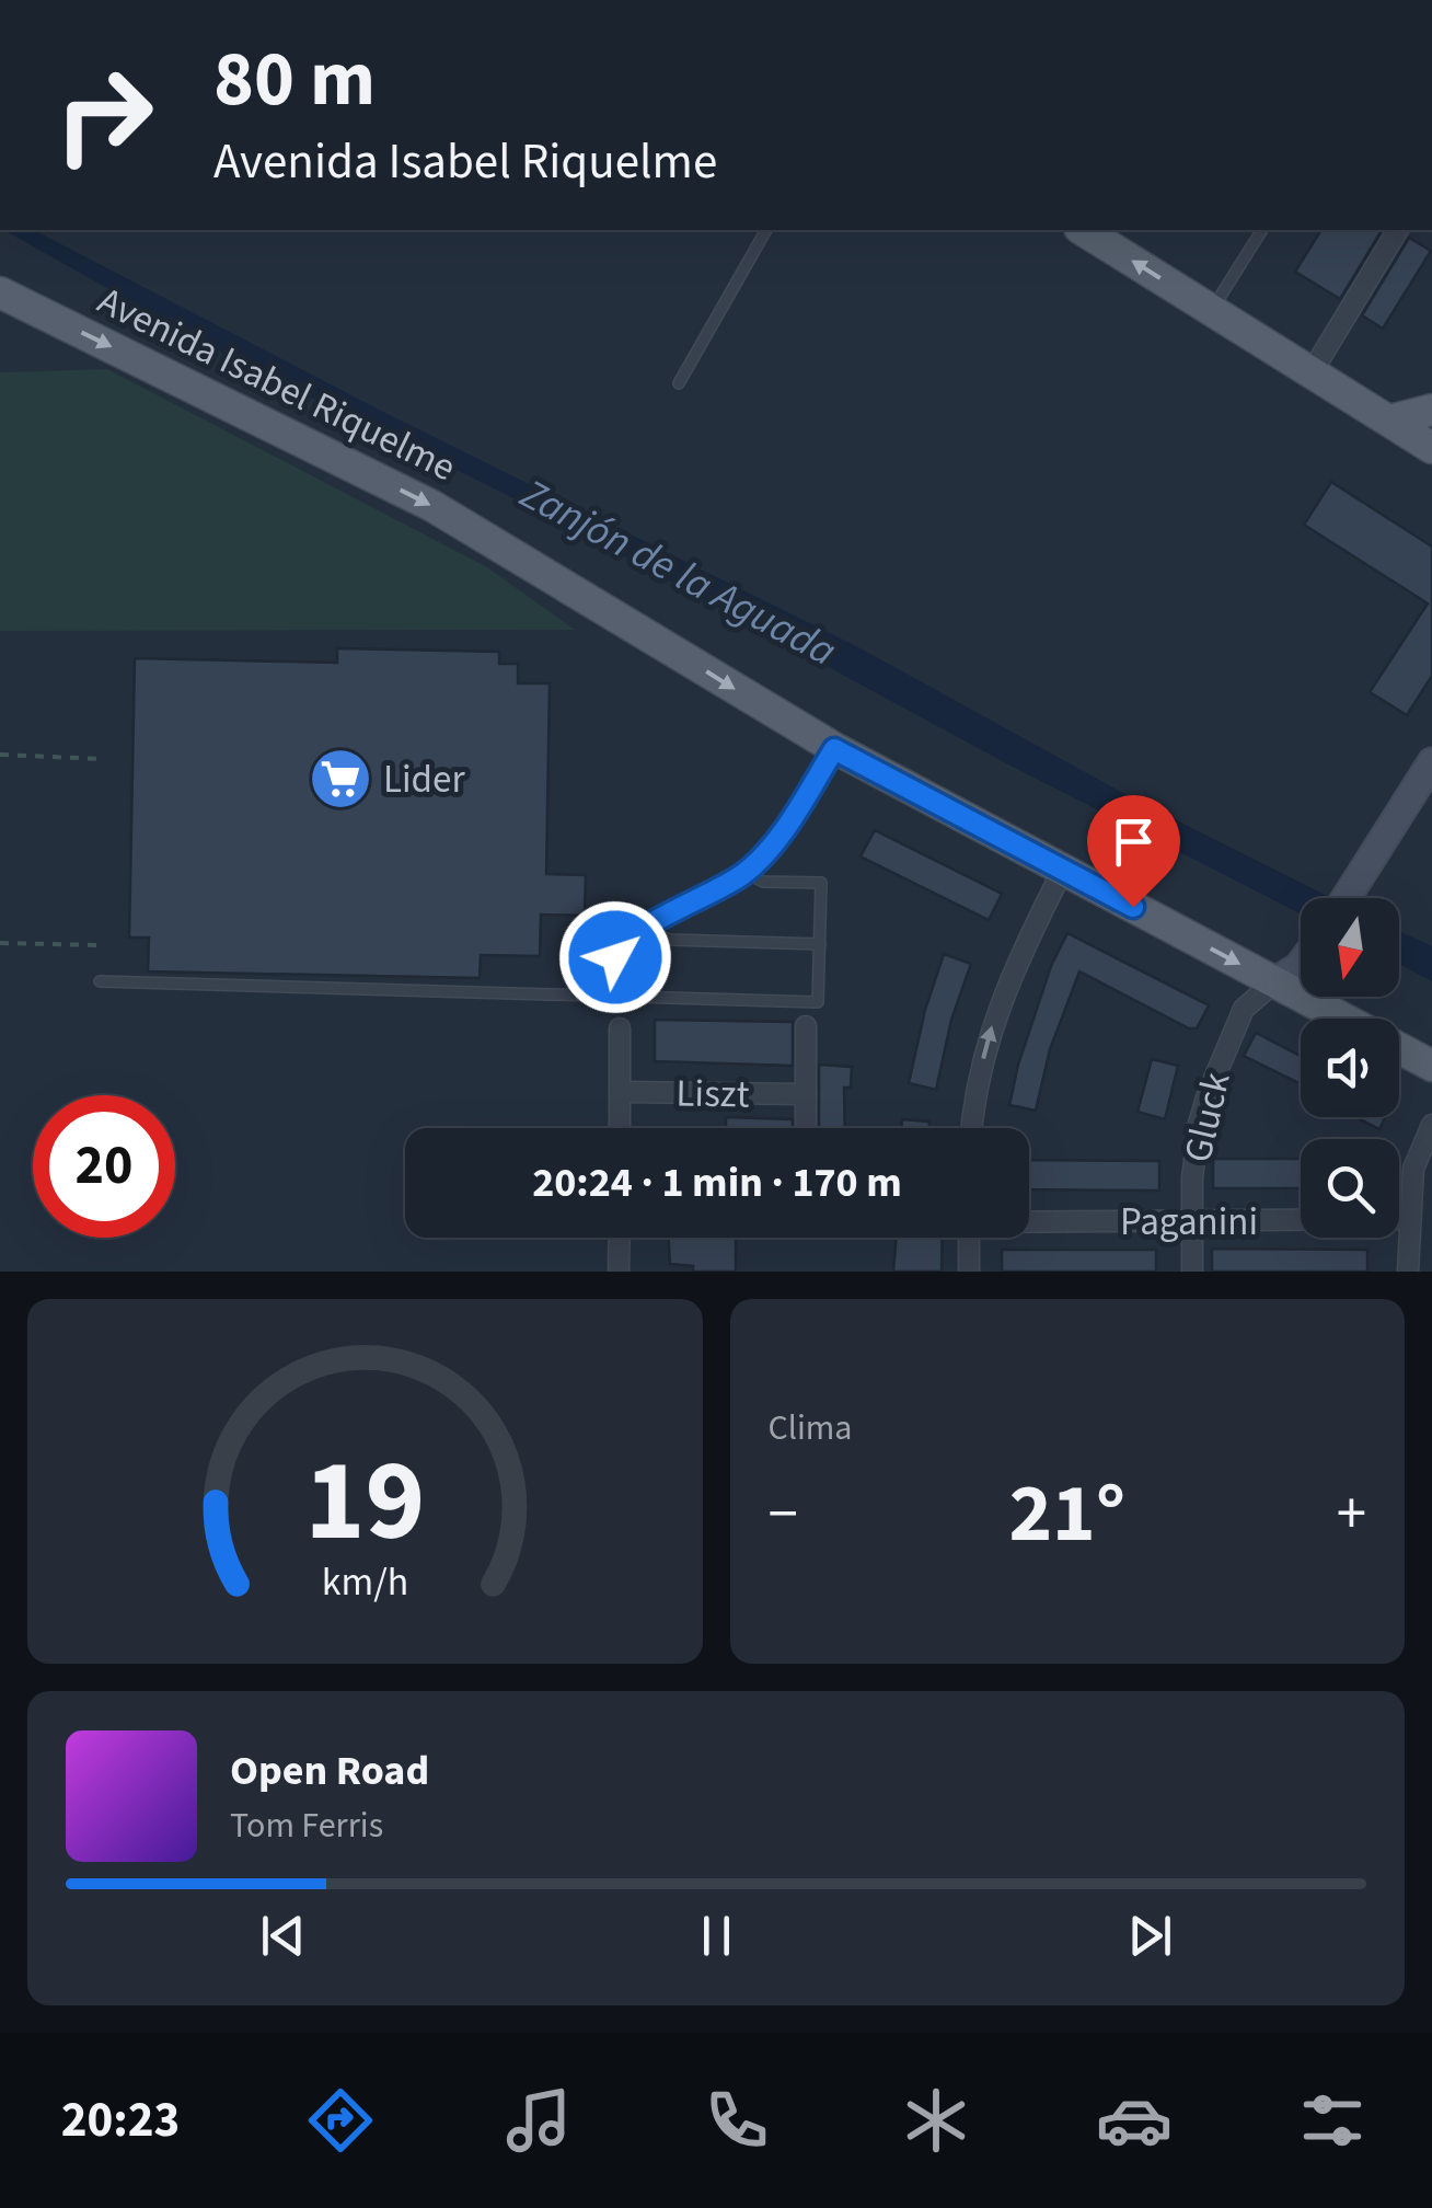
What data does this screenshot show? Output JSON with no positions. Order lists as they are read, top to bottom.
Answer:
{
  "streets": {
    "main road": ["Avenida Isabel Riquelme"],
    "street": ["Liszt", "Gluck", "Paganini"]
  },
  "crossings": [
    ["Avenida Isabel Riquelme", "Gluck"],
    ["Gluck", "Paganini"]
  ],
  "one_way": ["Avenida Isabel Riquelme"],
  "water": ["Zanjón de la Aguada"],
  "places": {
    "supermarket": ["Lider"]
  },
  "north": "bottom",
  "page": {
    "turn": ["80 m", "Avenida Isabel Riquelme"],
    "limit": "20",
    "trip": "20:24 · 1 min · 170 m",
    "tile": "Clima",
    "heat": ["−", "21°", "+"],
    "song": ["Open Road", "Tom Ferris"],
    "tabs": "20:23",
    "gauge": ["19", "km/h"]
  }
}
